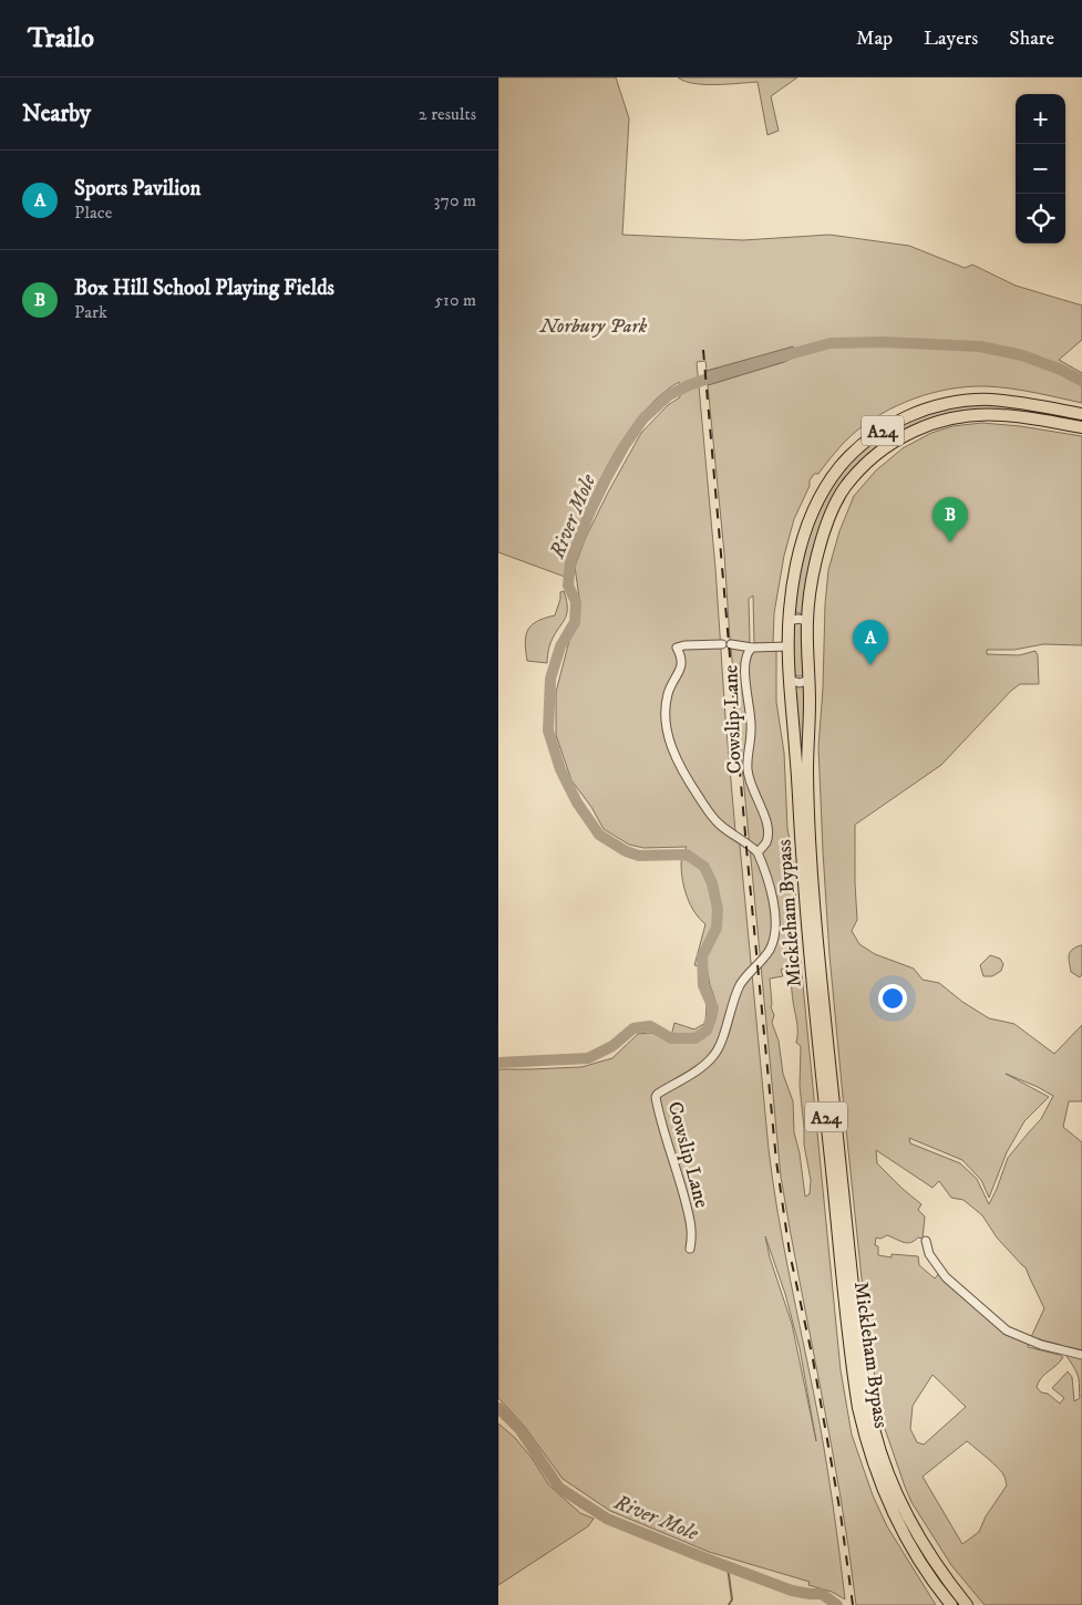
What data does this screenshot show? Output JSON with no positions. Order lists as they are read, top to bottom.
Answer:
{
  "streets": {
    "highway": ["A24", "Mickleham Bypass"],
    "street": ["Cowslip Lane"]
  },
  "water": ["River Mole"],
  "parks": ["Norbury Park"],
  "page": {
    "header": "Trailo",
    "nav": ["Map", "Layers", "Share"],
    "heading": ["Nearby", "2 results"],
    "map_buttons": ["+", "−"],
    "list": [
      {
        "mark": "A",
        "name": "Sports Pavilion",
        "note": "Place",
        "value": "370 m"
      },
      {
        "mark": "B",
        "name": "Box Hill School Playing Fields",
        "note": "Park",
        "value": "510 m"
      }
    ],
    "pins": ["B", "A"]
  }
}
